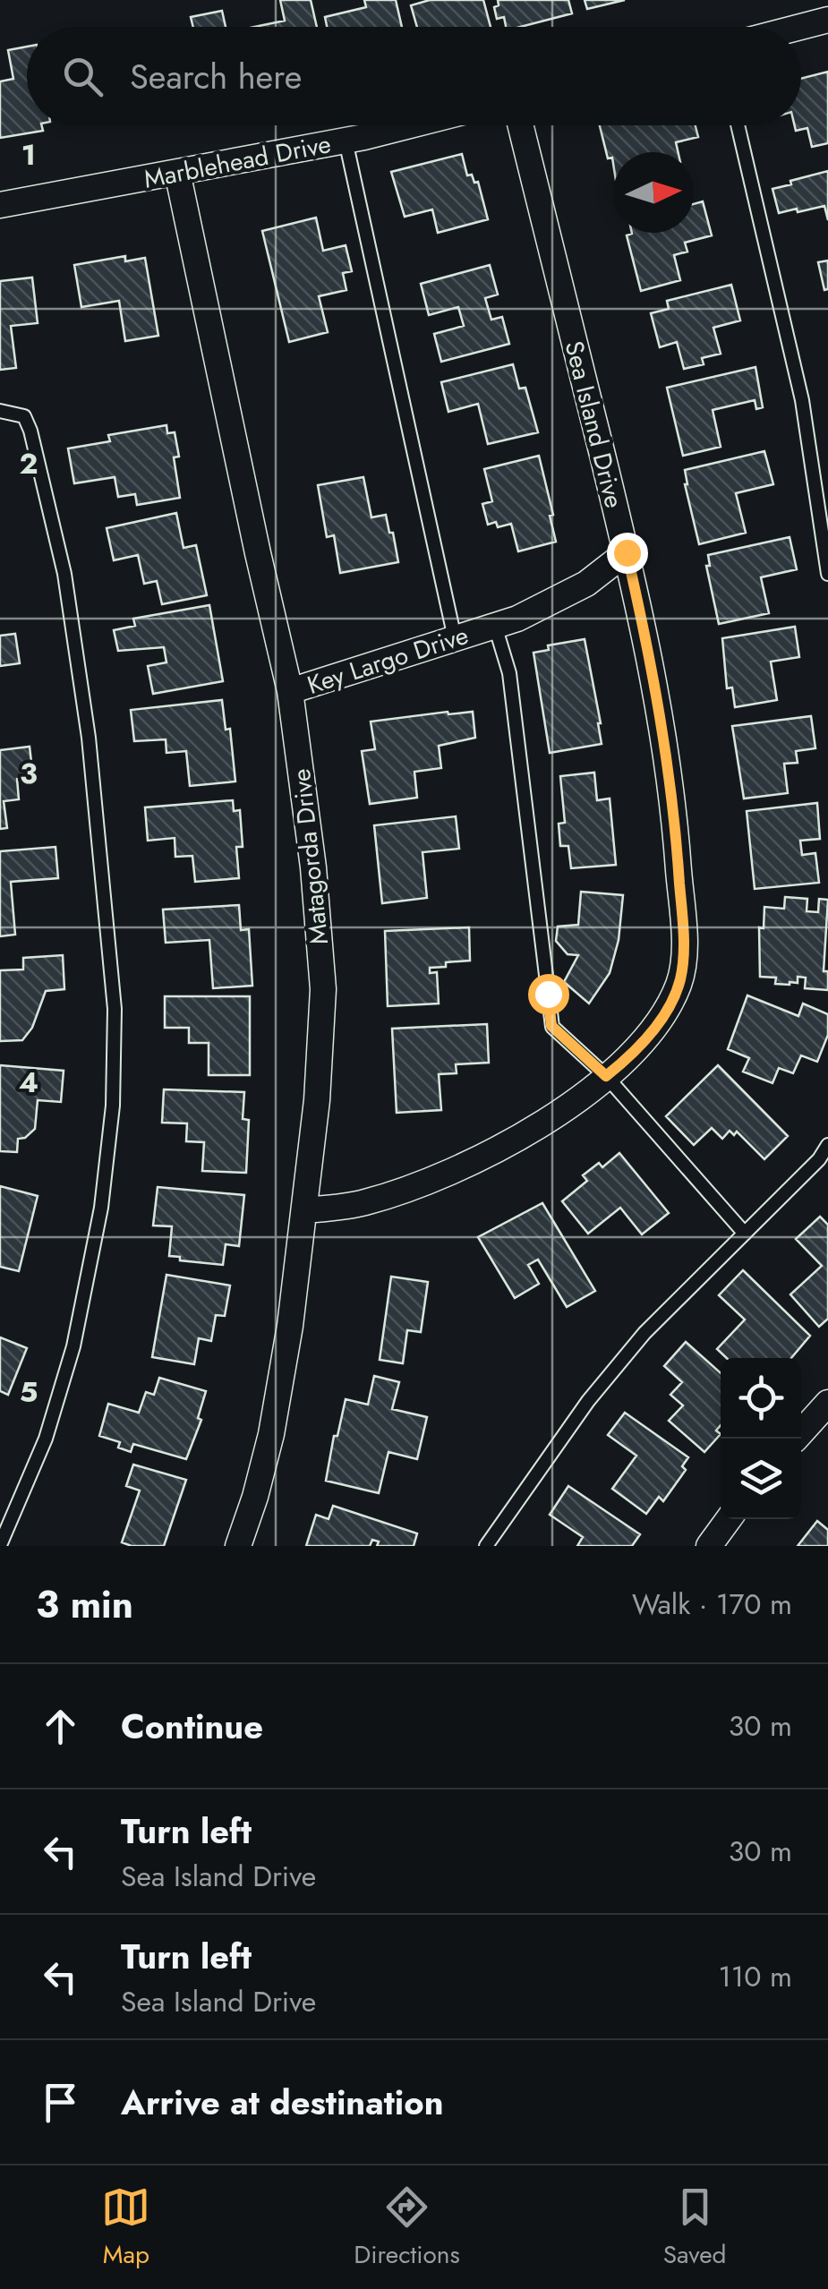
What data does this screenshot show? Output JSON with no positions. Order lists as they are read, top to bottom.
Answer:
{
  "streets": {
    "street": [
      "Marblehead Drive",
      "Sea Island Drive",
      "Key Largo Drive",
      "Matagorda Drive"
    ]
  },
  "crossings": [
    ["Marblehead Drive", "Matagorda Drive"],
    ["Sea Island Drive", "Key Largo Drive"],
    ["Sea Island Drive", "Matagorda Drive"],
    ["Key Largo Drive", "Matagorda Drive"]
  ],
  "north": "right",
  "page": {
    "search": "Search here",
    "heading": ["3 min", "Walk · 170 m"],
    "list": [
      ["Continue", "30 m"],
      ["Turn left", "Sea Island Drive", "30 m"],
      ["Turn left", "Sea Island Drive", "110 m"],
      "Arrive at destination"
    ],
    "nav": ["Map", "Directions", "Saved"]
  },
  "grid": {
    "rows": [
      "1",
      "2",
      "3",
      "4",
      "5"
    ]
  }
}
